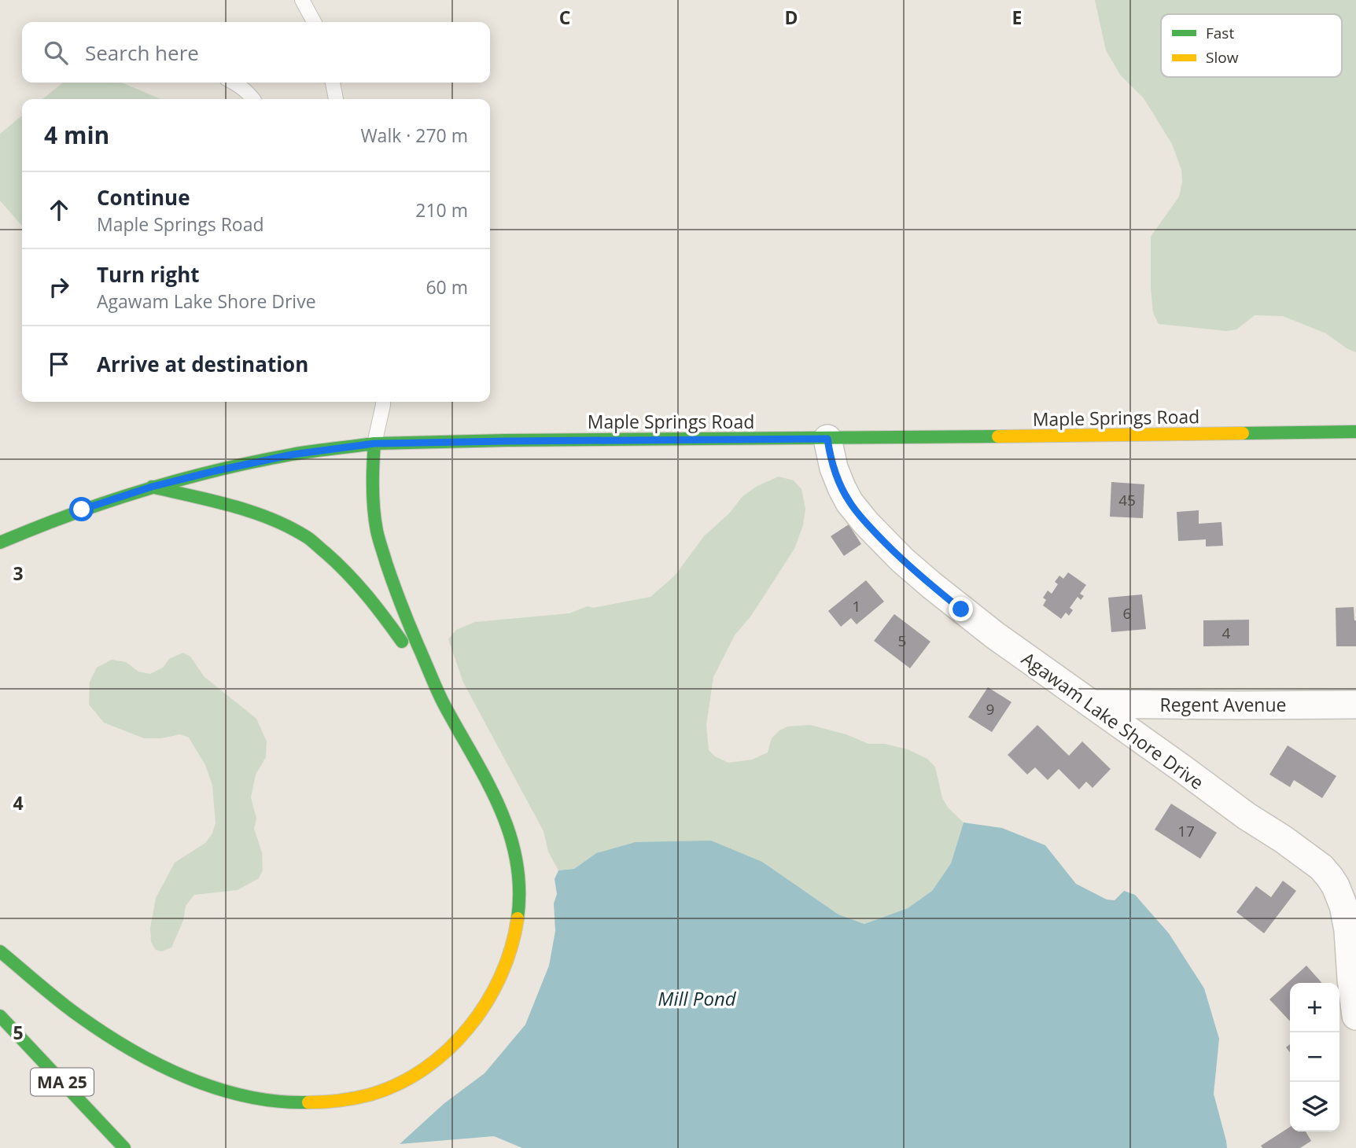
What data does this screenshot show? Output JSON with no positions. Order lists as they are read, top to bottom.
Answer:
{
  "streets": {
    "main road": ["Maple Springs Road", "MA 25"],
    "street": ["Regent Avenue", "Agawam Lake Shore Drive"]
  },
  "crossings": [
    ["Maple Springs Road", "Agawam Lake Shore Drive"],
    ["Regent Avenue", "Agawam Lake Shore Drive"]
  ],
  "water": ["Mill Pond"],
  "house_numbers": [
    "45",
    "1",
    "6",
    "4",
    "5",
    "9",
    "17"
  ],
  "legend": ["Fast", "Slow"],
  "page": {
    "search": "Search here",
    "heading": ["4 min", "Walk · 270 m"],
    "list": [
      ["Continue", "Maple Springs Road", "210 m"],
      ["Turn right", "Agawam Lake Shore Drive", "60 m"],
      "Arrive at destination"
    ],
    "map_buttons": ["+", "−"]
  },
  "grid": {
    "columns": ["C", "D", "E"],
    "rows": ["3", "4", "5"]
  }
}
